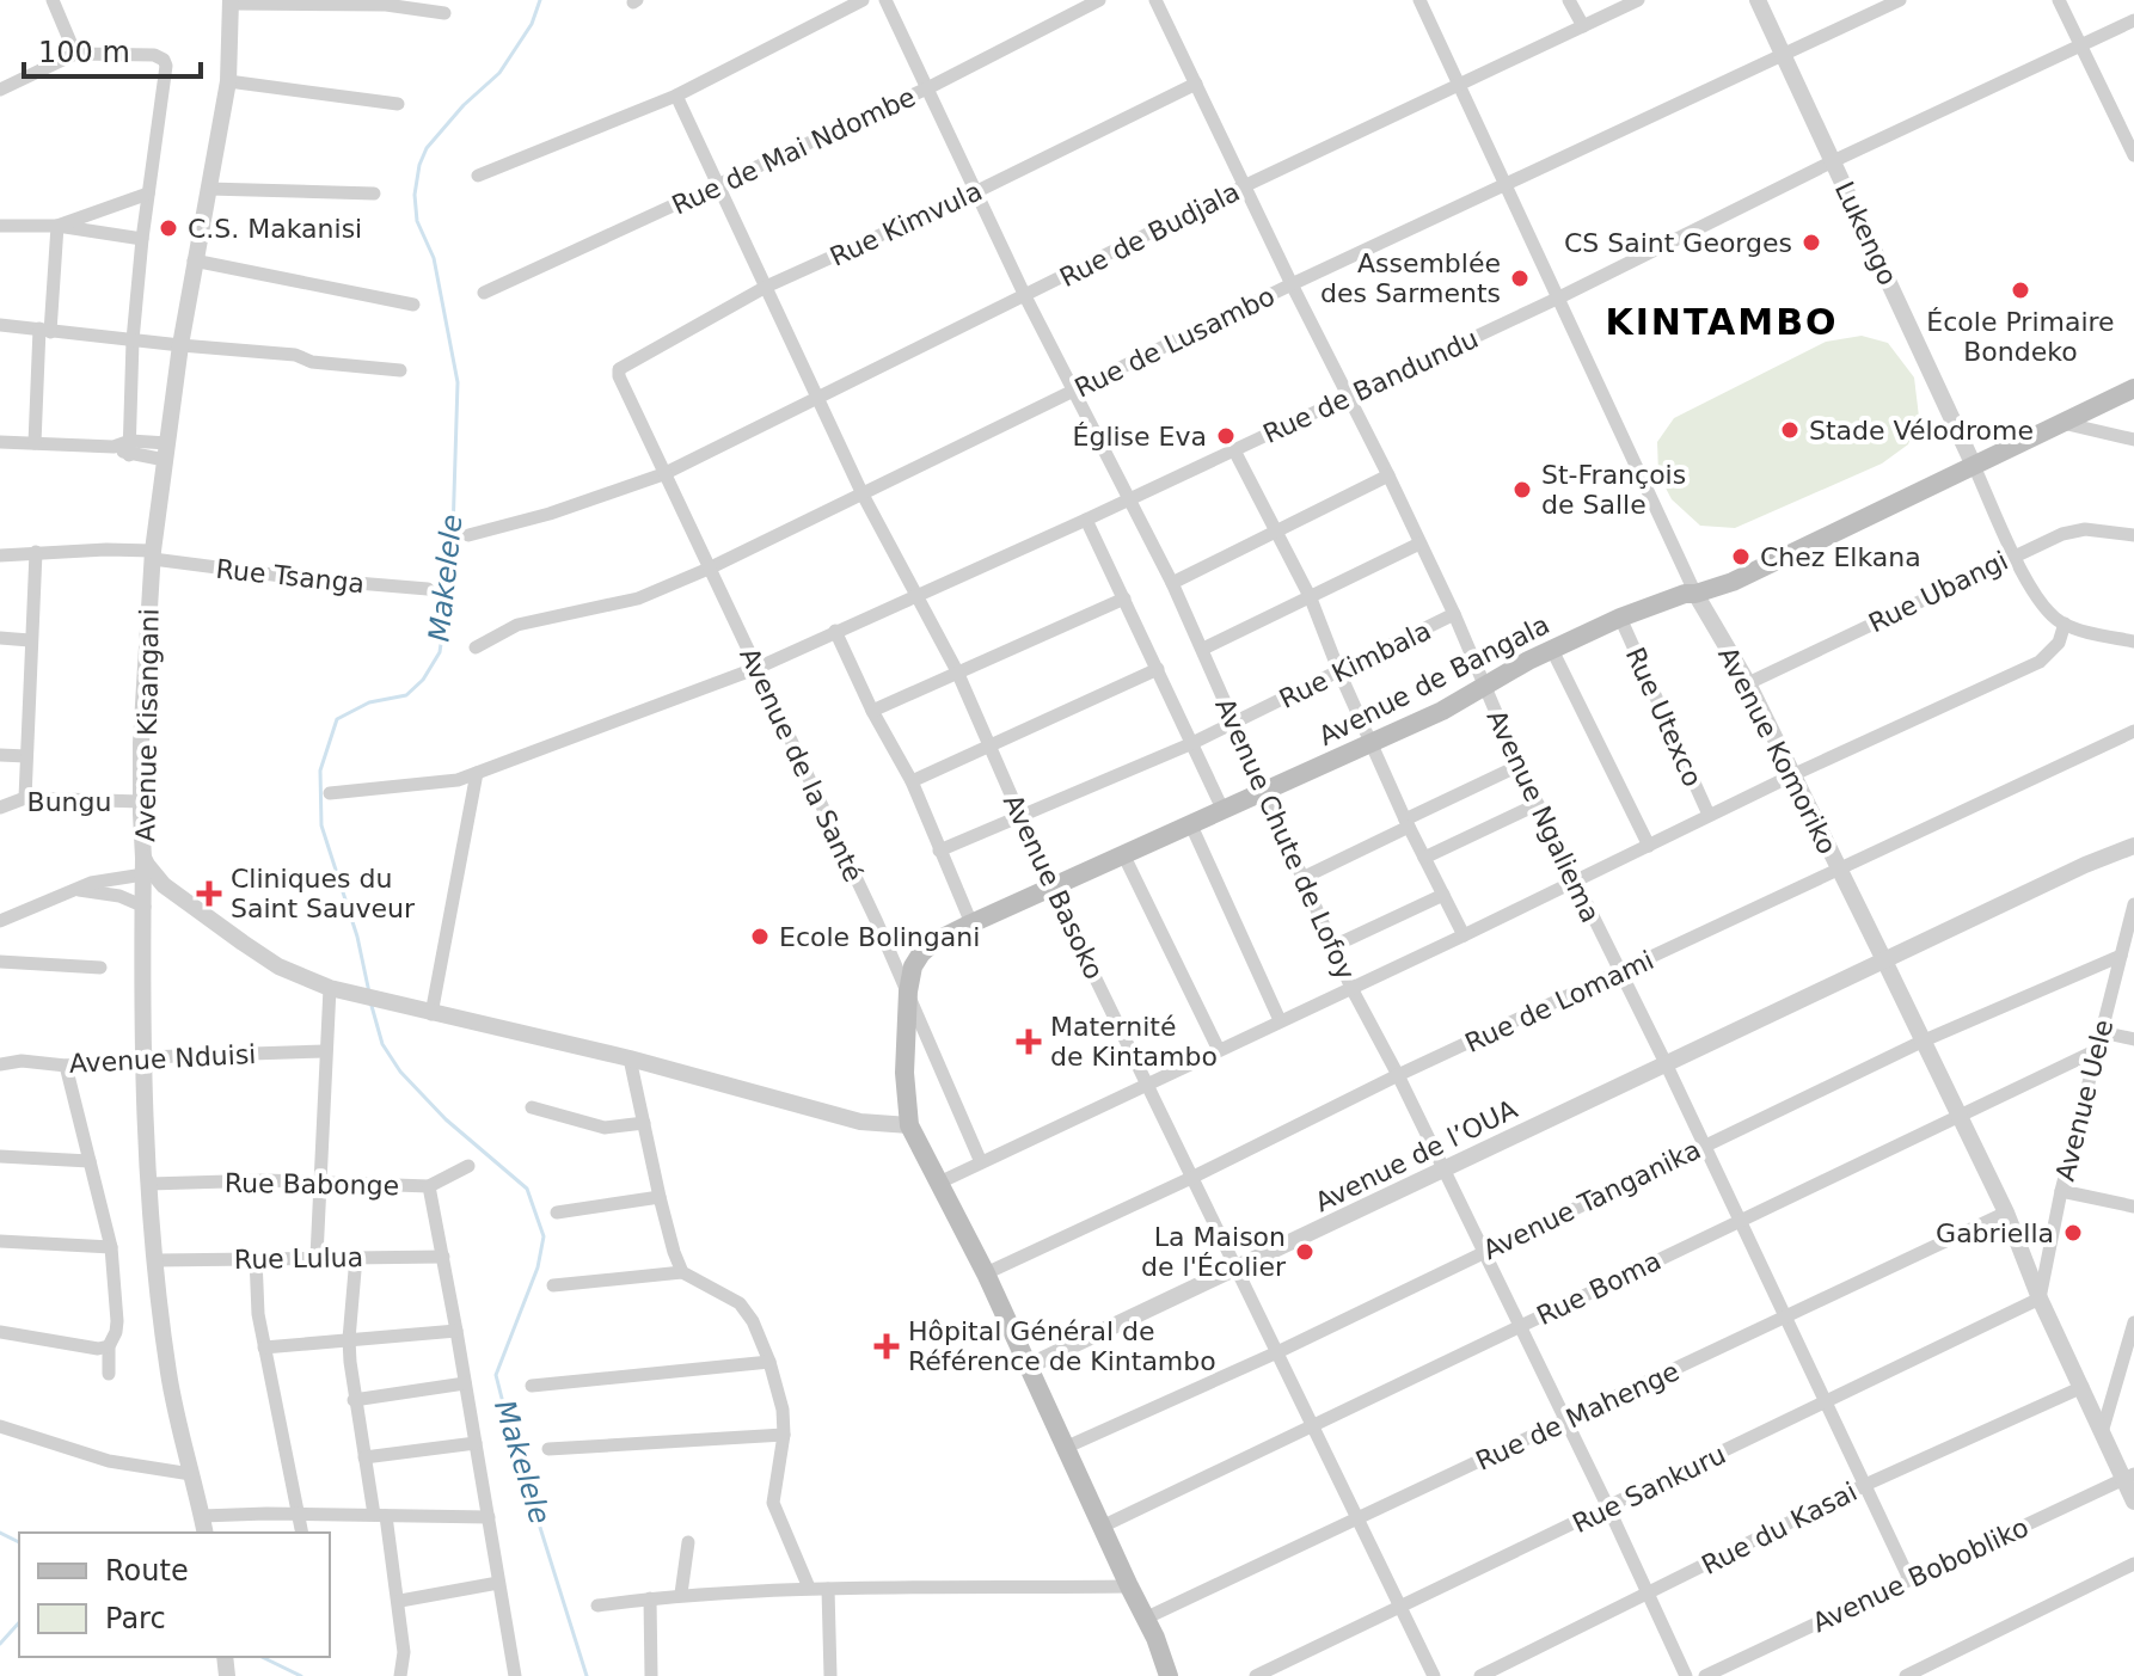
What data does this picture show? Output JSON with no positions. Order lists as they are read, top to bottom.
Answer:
{
  "streets": {
    "main road": ["Avenue de Bangala"],
    "street": [
      "Rue de Mai Ndombe",
      "Rue Kimvula",
      "Lukengo",
      "Rue de Budjala",
      "Rue de Lusambo",
      "Rue de Bandundu",
      "Rue Tsanga",
      "Rue Ubangi",
      "Rue Kimbala",
      "Rue Utexco",
      "Avenue Kisangani",
      "Avenue Komoriko",
      "Avenue de la Santé",
      "Bungu",
      "Avenue Ngaliema",
      "Avenue Chute de Lofoy",
      "Avenue Basoko",
      "Rue de Lomami",
      "Avenue Nduisi",
      "Avenue Uele",
      "Avenue de l’OUA",
      "Rue Babonge",
      "Avenue Tanganika",
      "Rue Lulua",
      "Rue Boma",
      "Rue de Mahenge",
      "Rue Sankuru",
      "Rue du Kasai",
      "Avenue Bobobliko"
    ]
  },
  "crossings": [
    ["Rue de Mai Ndombe", "Avenue Chute de Lofoy"],
    ["Rue de Mai Ndombe", "Avenue Basoko"],
    ["Rue Kimvula", "Avenue de la Santé"],
    ["Rue Kimvula", "Avenue Ngaliema"],
    ["Rue Kimvula", "Avenue Chute de Lofoy"],
    ["Rue Kimvula", "Avenue Basoko"],
    ["Lukengo", "Rue de Lusambo"],
    ["Lukengo", "Rue de Bandundu"],
    ["Lukengo", "Avenue de Bangala"],
    ["Rue de Budjala", "Avenue Komoriko"],
    ["Rue de Budjala", "Avenue de la Santé"],
    ["Rue de Budjala", "Avenue Ngaliema"],
    ["Rue de Budjala", "Avenue Chute de Lofoy"],
    ["Rue de Budjala", "Avenue Basoko"],
    ["Rue de Lusambo", "Avenue Komoriko"],
    ["Rue de Lusambo", "Avenue de la Santé"],
    ["Rue de Lusambo", "Avenue Ngaliema"],
    ["Rue de Lusambo", "Avenue Chute de Lofoy"],
    ["Rue de Lusambo", "Avenue Basoko"],
    ["Rue de Bandundu", "Avenue Komoriko"],
    ["Rue de Bandundu", "Avenue de la Santé"],
    ["Rue de Bandundu", "Avenue Ngaliema"],
    ["Rue de Bandundu", "Avenue Chute de Lofoy"],
    ["Rue de Bandundu", "Avenue Basoko"],
    ["Rue Tsanga", "Avenue Kisangani"],
    ["Rue Ubangi", "Avenue Komoriko"],
    ["Rue Kimbala", "Avenue Ngaliema"],
    ["Rue Kimbala", "Avenue Chute de Lofoy"],
    ["Rue Kimbala", "Avenue Basoko"],
    ["Avenue de Bangala", "Rue Utexco"],
    ["Avenue de Bangala", "Avenue Kisangani"],
    ["Avenue de Bangala", "Avenue Komoriko"],
    ["Avenue de Bangala", "Avenue de la Santé"],
    ["Avenue de Bangala", "Avenue Ngaliema"],
    ["Avenue de Bangala", "Avenue Chute de Lofoy"],
    ["Avenue de Bangala", "Avenue Basoko"],
    ["Avenue Kisangani", "Bungu"],
    ["Avenue Komoriko", "Rue de Lomami"],
    ["Avenue Komoriko", "Avenue Uele"],
    ["Avenue Komoriko", "Avenue de l’OUA"],
    ["Avenue Komoriko", "Avenue Tanganika"],
    ["Avenue Komoriko", "Rue Boma"],
    ["Avenue Komoriko", "Rue de Mahenge"],
    ["Avenue Komoriko", "Rue Sankuru"],
    ["Avenue Komoriko", "Rue du Kasai"],
    ["Avenue Komoriko", "Avenue Bobobliko"],
    ["Avenue Ngaliema", "Rue de Lomami"],
    ["Avenue Ngaliema", "Avenue de l’OUA"],
    ["Avenue Ngaliema", "Avenue Tanganika"],
    ["Avenue Ngaliema", "Rue Boma"],
    ["Avenue Ngaliema", "Rue de Mahenge"],
    ["Avenue Ngaliema", "Rue Sankuru"],
    ["Avenue Ngaliema", "Rue du Kasai"],
    ["Avenue Ngaliema", "Avenue Bobobliko"],
    ["Avenue Chute de Lofoy", "Rue de Lomami"],
    ["Avenue Chute de Lofoy", "Avenue de l’OUA"],
    ["Avenue Chute de Lofoy", "Avenue Tanganika"],
    ["Avenue Chute de Lofoy", "Rue Boma"],
    ["Avenue Chute de Lofoy", "Rue de Mahenge"],
    ["Avenue Chute de Lofoy", "Rue Sankuru"],
    ["Avenue Chute de Lofoy", "Rue du Kasai"],
    ["Avenue Basoko", "Rue de Lomami"],
    ["Avenue Basoko", "Avenue de l’OUA"],
    ["Avenue Basoko", "Avenue Tanganika"],
    ["Avenue Basoko", "Rue Boma"],
    ["Avenue Basoko", "Rue de Mahenge"],
    ["Avenue Basoko", "Rue Sankuru"],
    ["Avenue Uele", "Avenue Tanganika"],
    ["Avenue Uele", "Rue Boma"],
    ["Avenue Uele", "Rue Sankuru"]
  ],
  "districts": ["KINTAMBO"],
  "water": ["Makelele"],
  "places": {
    "other": [
      "C.S. Makanisi",
      "CS Saint Georges",
      "Assemblée des Sarments",
      "École Primaire Bondeko",
      "Stade Vélodrome",
      "Église Eva",
      "St-François de Salle",
      "Chez Elkana",
      "Ecole Bolingani",
      "Gabriella",
      "La Maison de l'Écolier"
    ],
    "health": ["Cliniques du Saint Sauveur", "Maternité de Kintambo", "Hôpital Général de Référence de Kintambo"]
  },
  "legend": ["Route", "Parc"],
  "scale_bar": "100 m"
}
